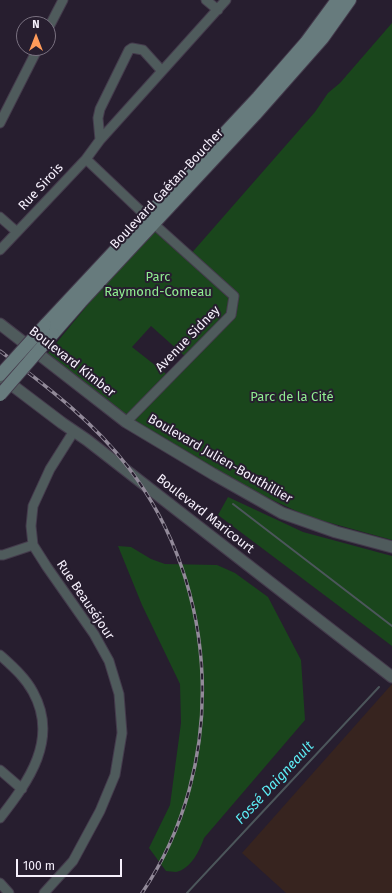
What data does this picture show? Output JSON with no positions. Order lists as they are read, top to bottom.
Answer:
{
  "streets": {
    "main road": ["Boulevard Gaétan-Boucher"],
    "street": [
      "Rue Sirois",
      "Avenue Sidney",
      "Boulevard Kimber",
      "Boulevard Julien-Bouthillier",
      "Boulevard Maricourt",
      "Rue Beauséjour"
    ]
  },
  "crossings": [
    ["Rue Sirois", "Avenue Sidney"],
    ["Boulevard Gaétan-Boucher", "Avenue Sidney"],
    ["Boulevard Gaétan-Boucher", "Boulevard Maricourt"],
    ["Avenue Sidney", "Boulevard Kimber"],
    ["Avenue Sidney", "Boulevard Julien-Bouthillier"],
    ["Boulevard Kimber", "Boulevard Julien-Bouthillier"],
    ["Boulevard Maricourt", "Rue Beauséjour"]
  ],
  "water": ["Fossé Daigneault"],
  "parks": ["Parc Raymond-Comeau", "Parc de la Cité"],
  "scale_bar": "100 m",
  "north": "top"
}
